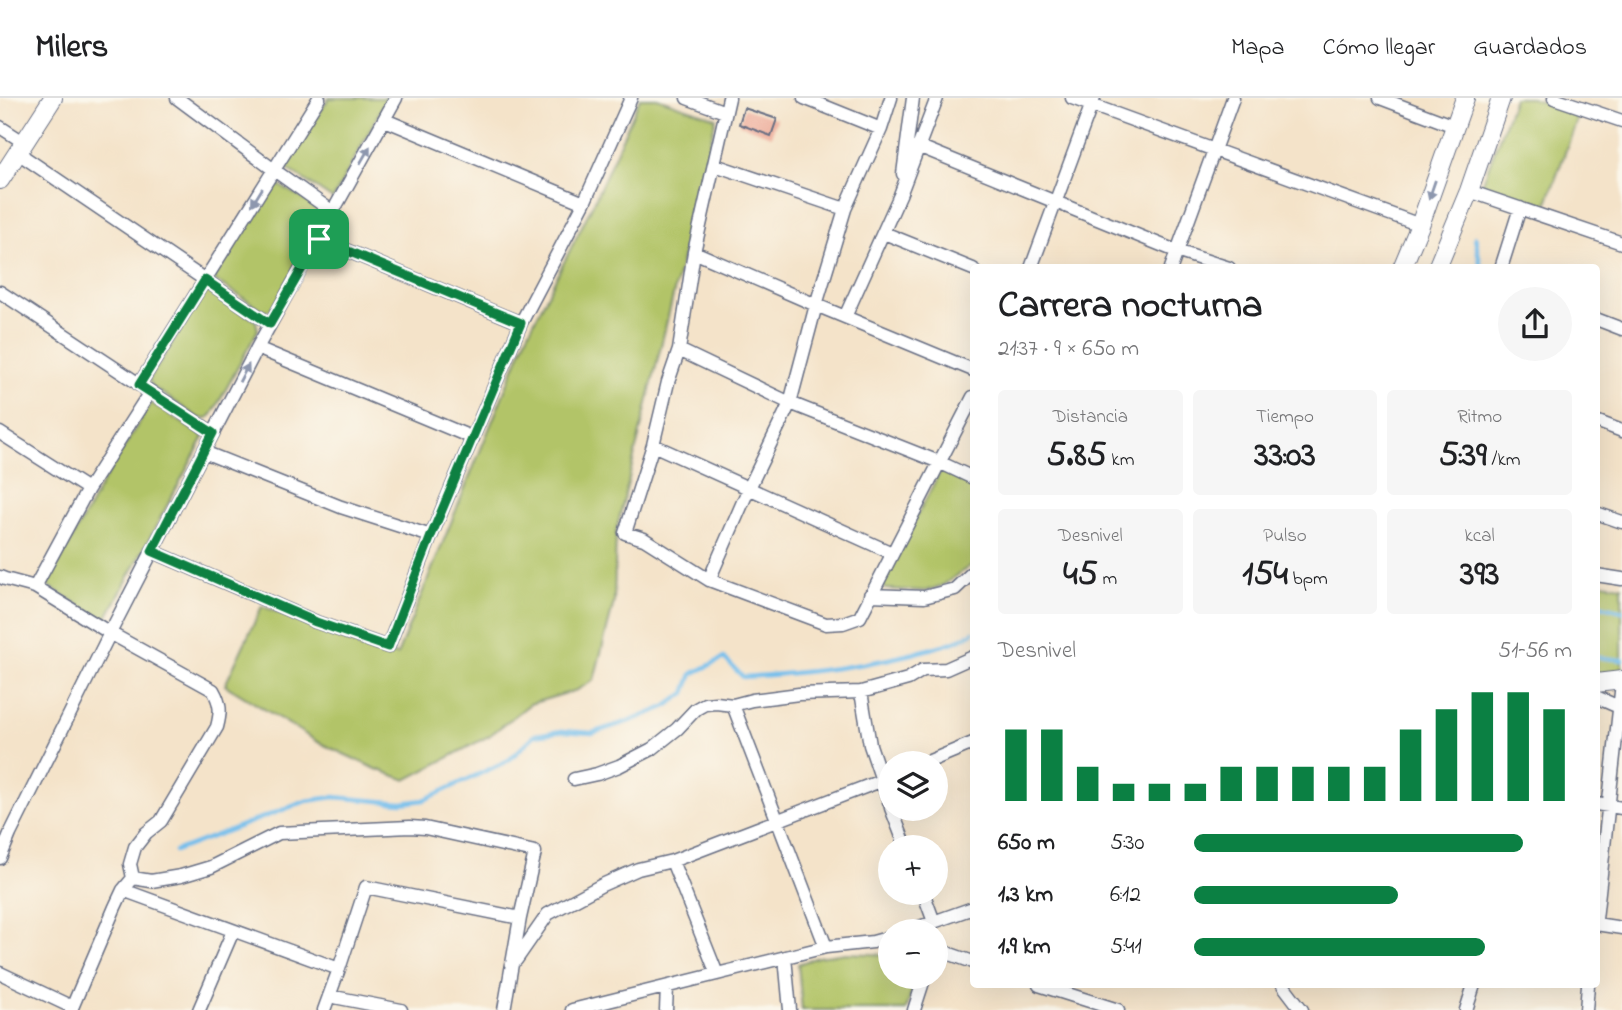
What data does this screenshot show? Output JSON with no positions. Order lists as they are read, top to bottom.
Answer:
{
  "page": {
    "header": "Milers",
    "nav": ["Mapa", "Cómo llegar", "Guardados"],
    "heading": ["Carrera nocturna", "21:37 · 9 × 650 m"],
    "stats": [
      ["Distancia", "5.85 km"],
      ["Tiempo", "33:03"],
      ["Ritmo", "5:39 /km"],
      ["Desnivel", "45 m"],
      ["Pulso", "154 bpm"],
      ["kcal", "393"]
    ],
    "chart": ["Desnivel", "51–56 m"],
    "map_buttons": ["+", "−"],
    "list": [
      {
        "name": "650 m",
        "note": "5:30"
      },
      {
        "name": "1.3 km",
        "note": "6:12"
      },
      {
        "name": "1.9 km",
        "note": "5:41"
      }
    ]
  }
}
